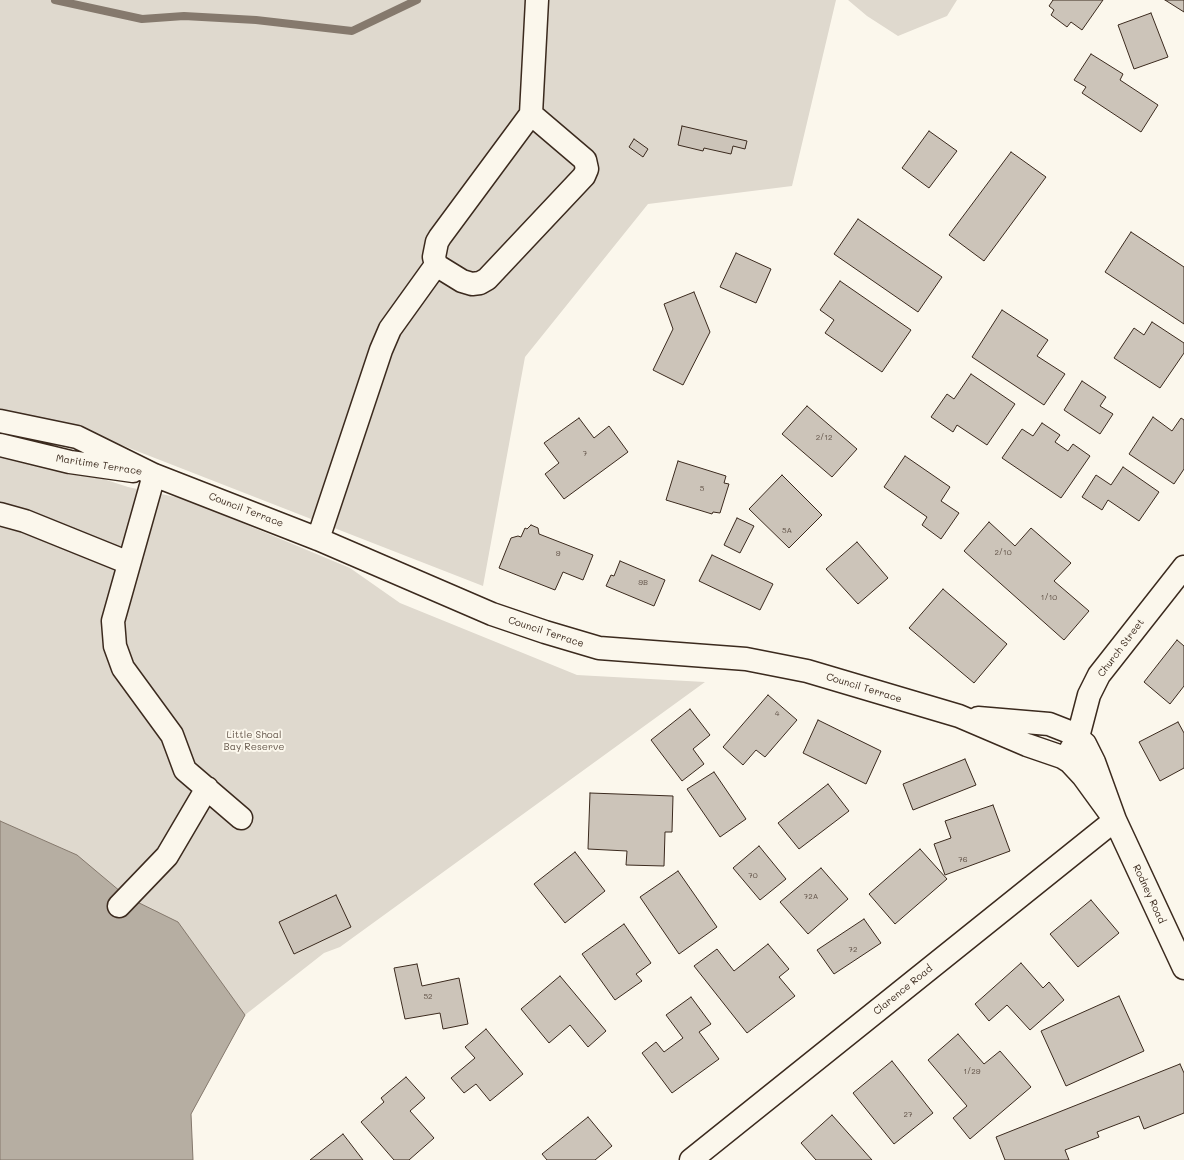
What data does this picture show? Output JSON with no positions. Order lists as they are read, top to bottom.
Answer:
{
  "streets": {
    "street": [
      "Maritime Terrace",
      "Council Terrace",
      "Church Street",
      "Rodney Road",
      "Clarence Road"
    ]
  },
  "crossings": [
    ["Maritime Terrace", "Council Terrace"],
    ["Council Terrace", "Church Street"],
    ["Council Terrace", "Rodney Road"],
    ["Church Street", "Rodney Road"],
    ["Rodney Road", "Clarence Road"]
  ],
  "parks": ["Little Shoal Bay Reserve"],
  "house_numbers": [
    "2/12",
    "7",
    "5",
    "5A",
    "2/10",
    "9",
    "9B",
    "1/10",
    "4",
    "76",
    "70",
    "72A",
    "72",
    "52",
    "1/29",
    "27"
  ]
}
